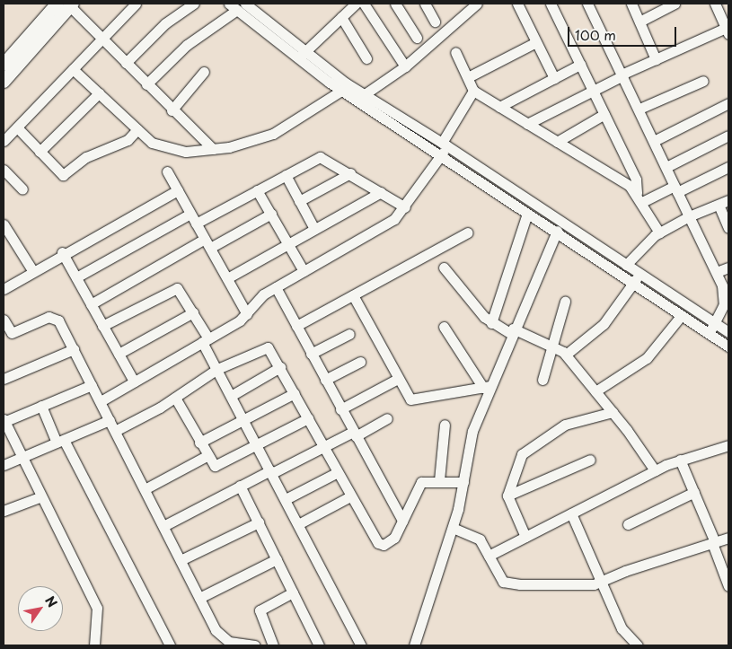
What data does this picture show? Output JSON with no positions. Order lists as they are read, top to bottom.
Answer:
{
  "scale_bar": "100 m",
  "north": "top right"
}
